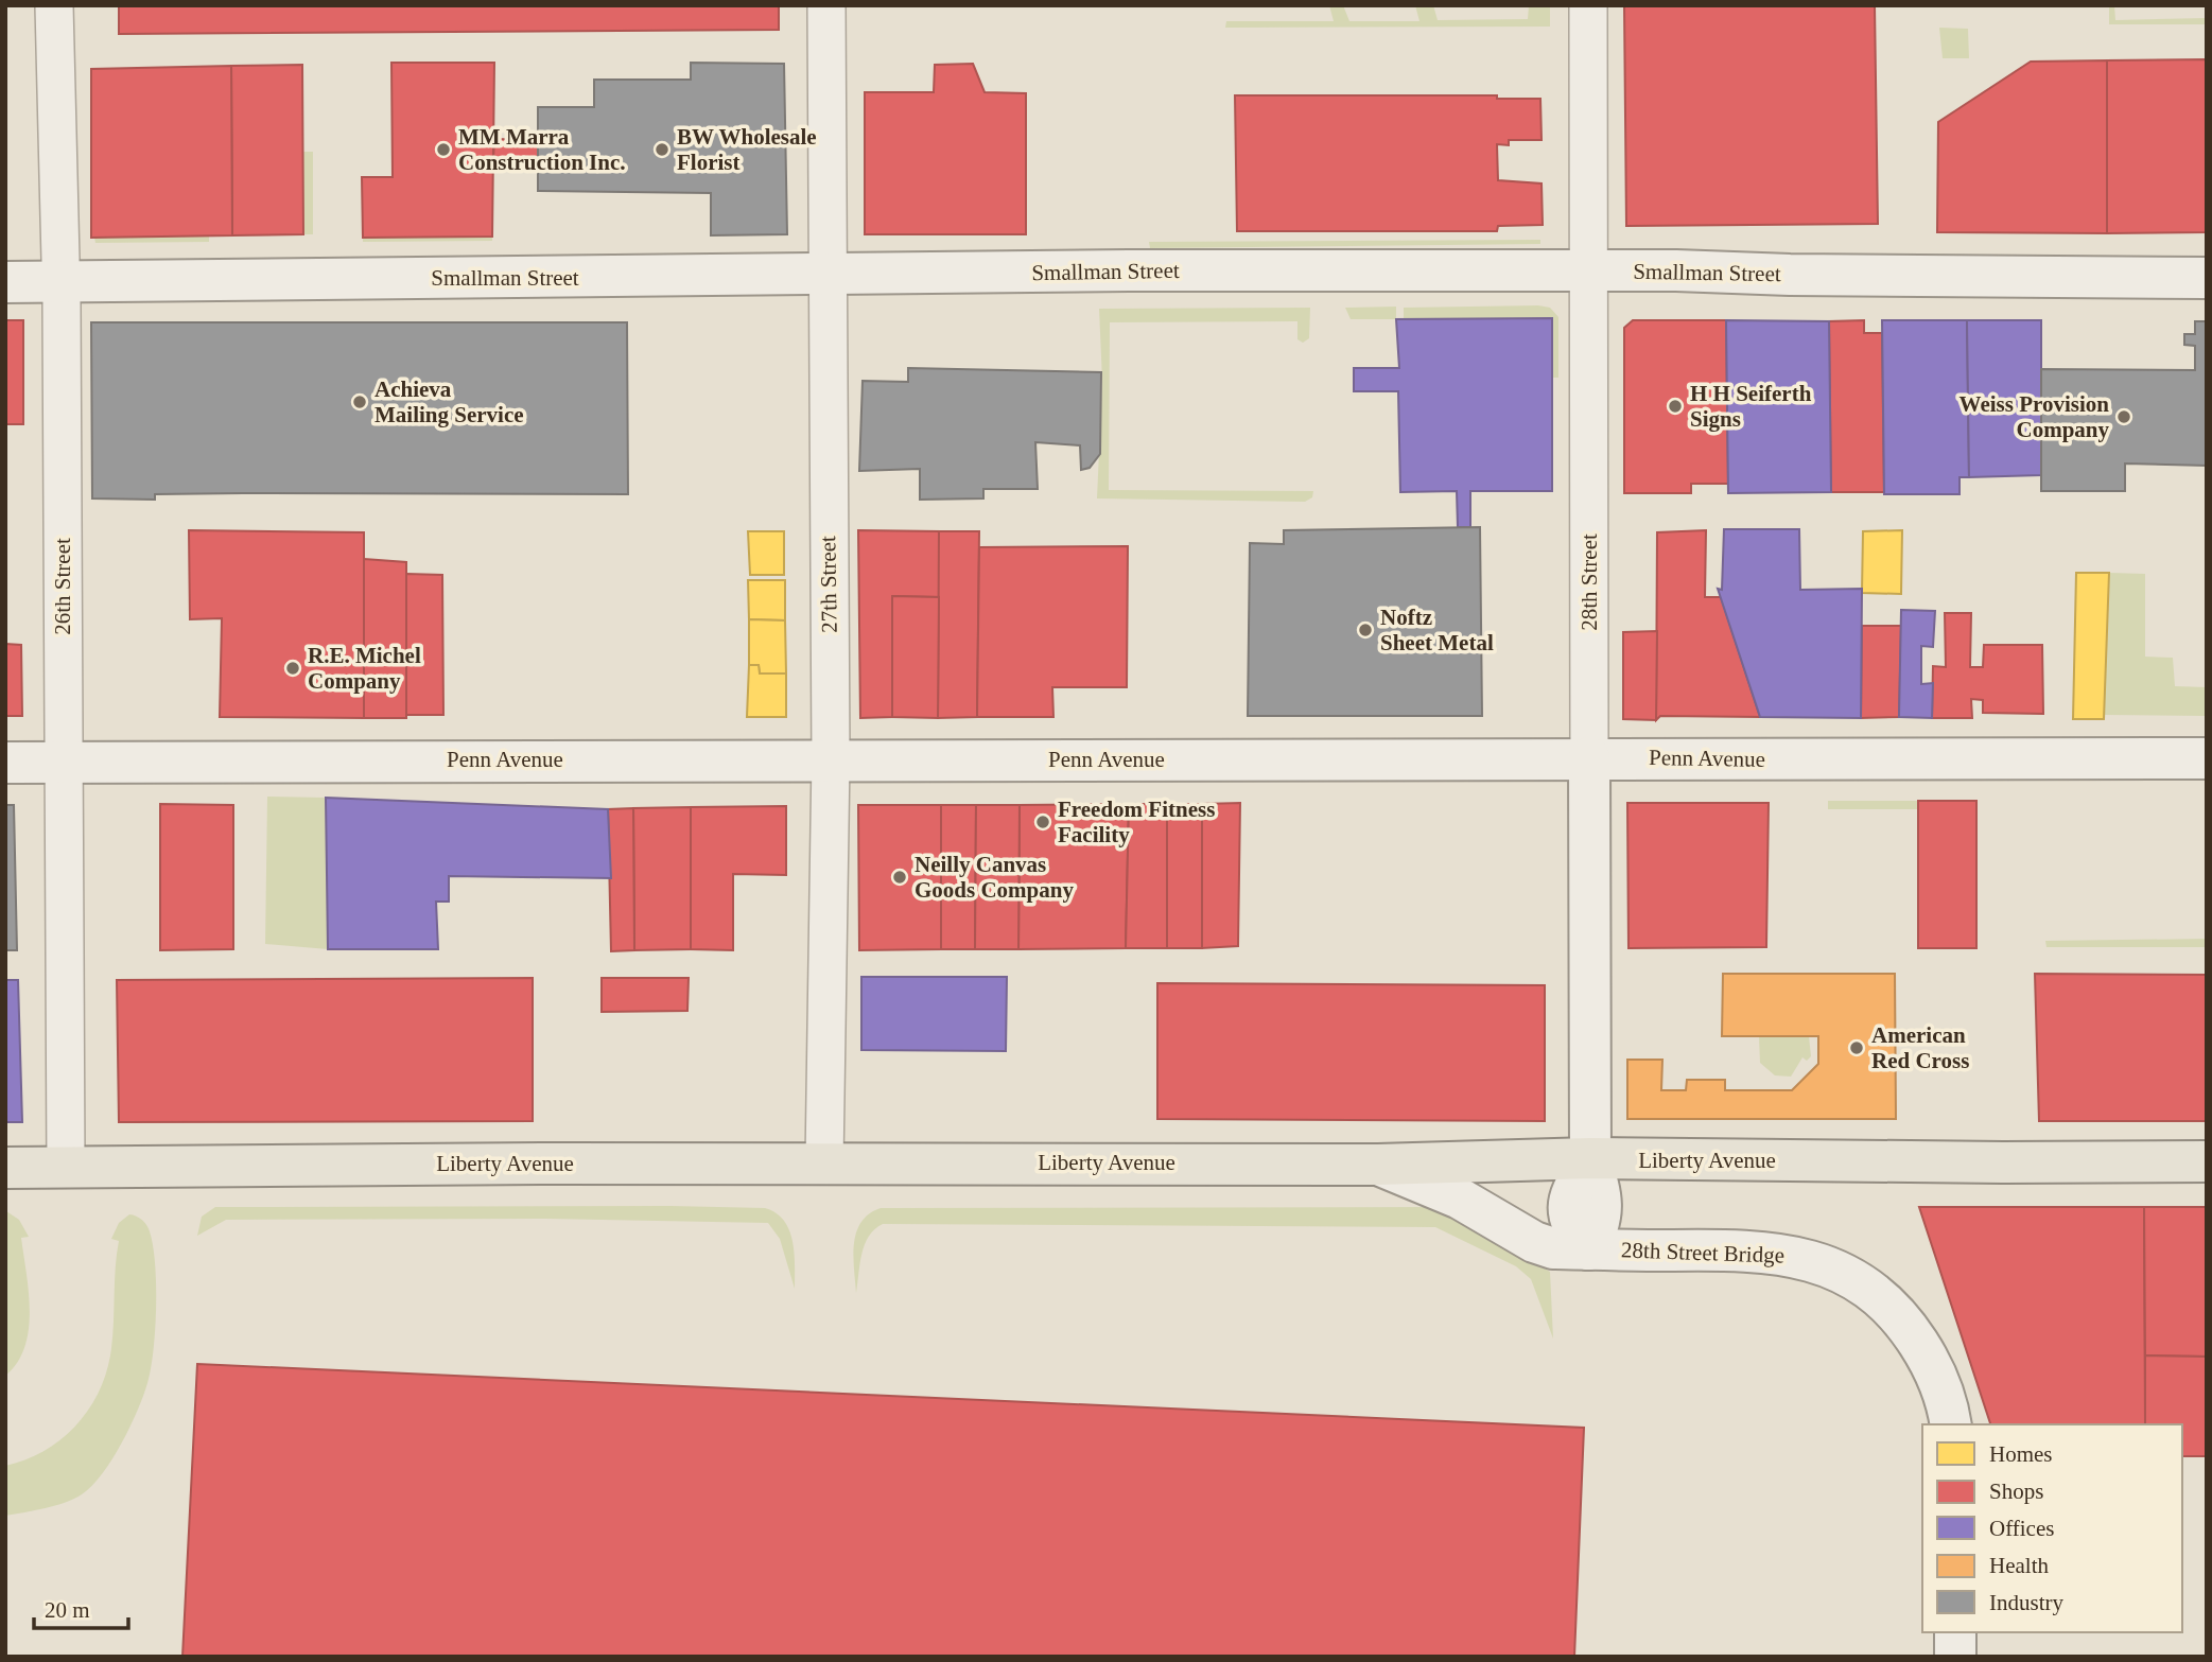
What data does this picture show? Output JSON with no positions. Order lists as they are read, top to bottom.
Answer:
{
  "streets": {
    "main road": ["Liberty Avenue"],
    "street": [
      "Smallman Street",
      "28th Street",
      "27th Street",
      "26th Street",
      "Penn Avenue",
      "28th Street Bridge"
    ]
  },
  "crossings": [
    ["Smallman Street", "28th Street"],
    ["Smallman Street", "27th Street"],
    ["Smallman Street", "26th Street"],
    ["28th Street", "Penn Avenue"],
    ["28th Street", "Liberty Avenue"],
    ["28th Street", "28th Street Bridge"],
    ["27th Street", "Penn Avenue"],
    ["27th Street", "Liberty Avenue"],
    ["26th Street", "Penn Avenue"],
    ["26th Street", "Liberty Avenue"],
    ["Liberty Avenue", "28th Street Bridge"]
  ],
  "places": [
    "MM Marra Construction Inc.",
    "BW Wholesale Florist",
    "Achieva Mailing Service",
    "H H Seiferth Signs",
    "Weiss Provision Company",
    "Noftz Sheet Metal",
    "R.E. Michel Company",
    "Freedom Fitness Facility",
    "Neilly Canvas Goods Company",
    "American Red Cross"
  ],
  "legend": [
    "Homes",
    "Shops",
    "Offices",
    "Health",
    "Industry"
  ],
  "scale_bar": "20 m"
}
